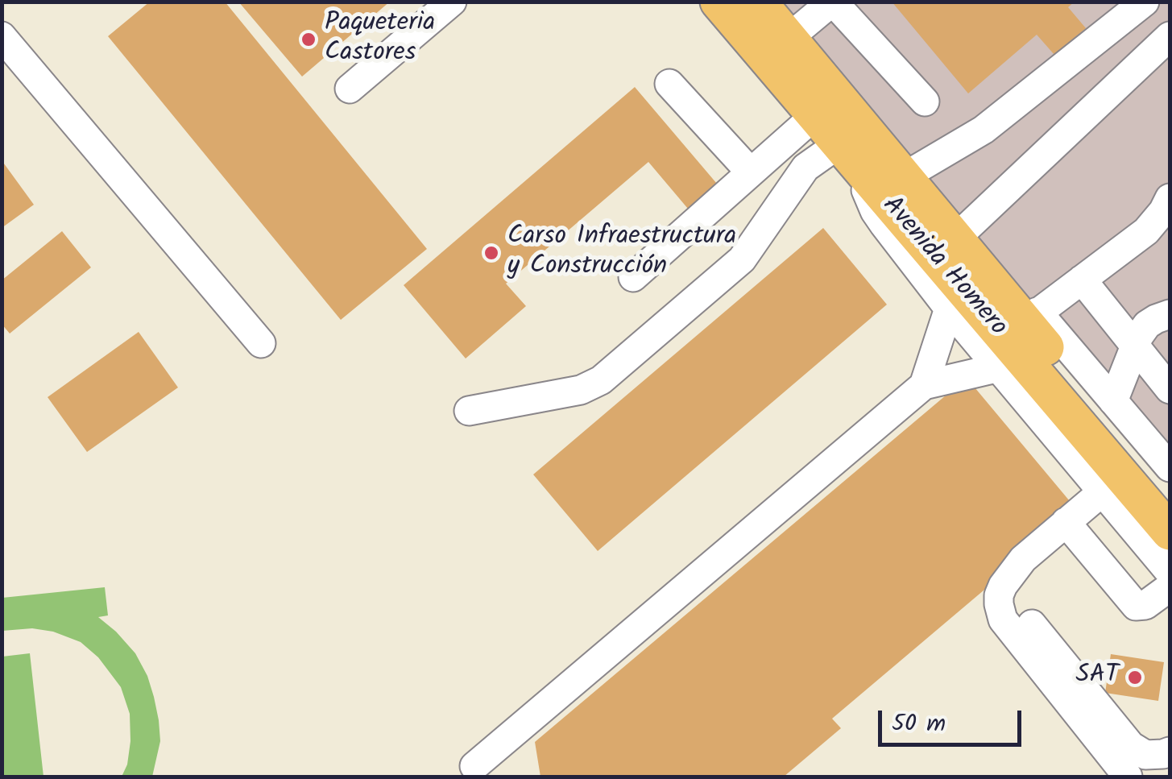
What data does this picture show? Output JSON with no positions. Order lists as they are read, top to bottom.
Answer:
{
  "streets": {
    "main road": ["Avenida Homero"]
  },
  "places": ["Paqueteria Castores", "Carso Infraestructura y Construcción", "SAT"],
  "scale_bar": "50 m"
}
